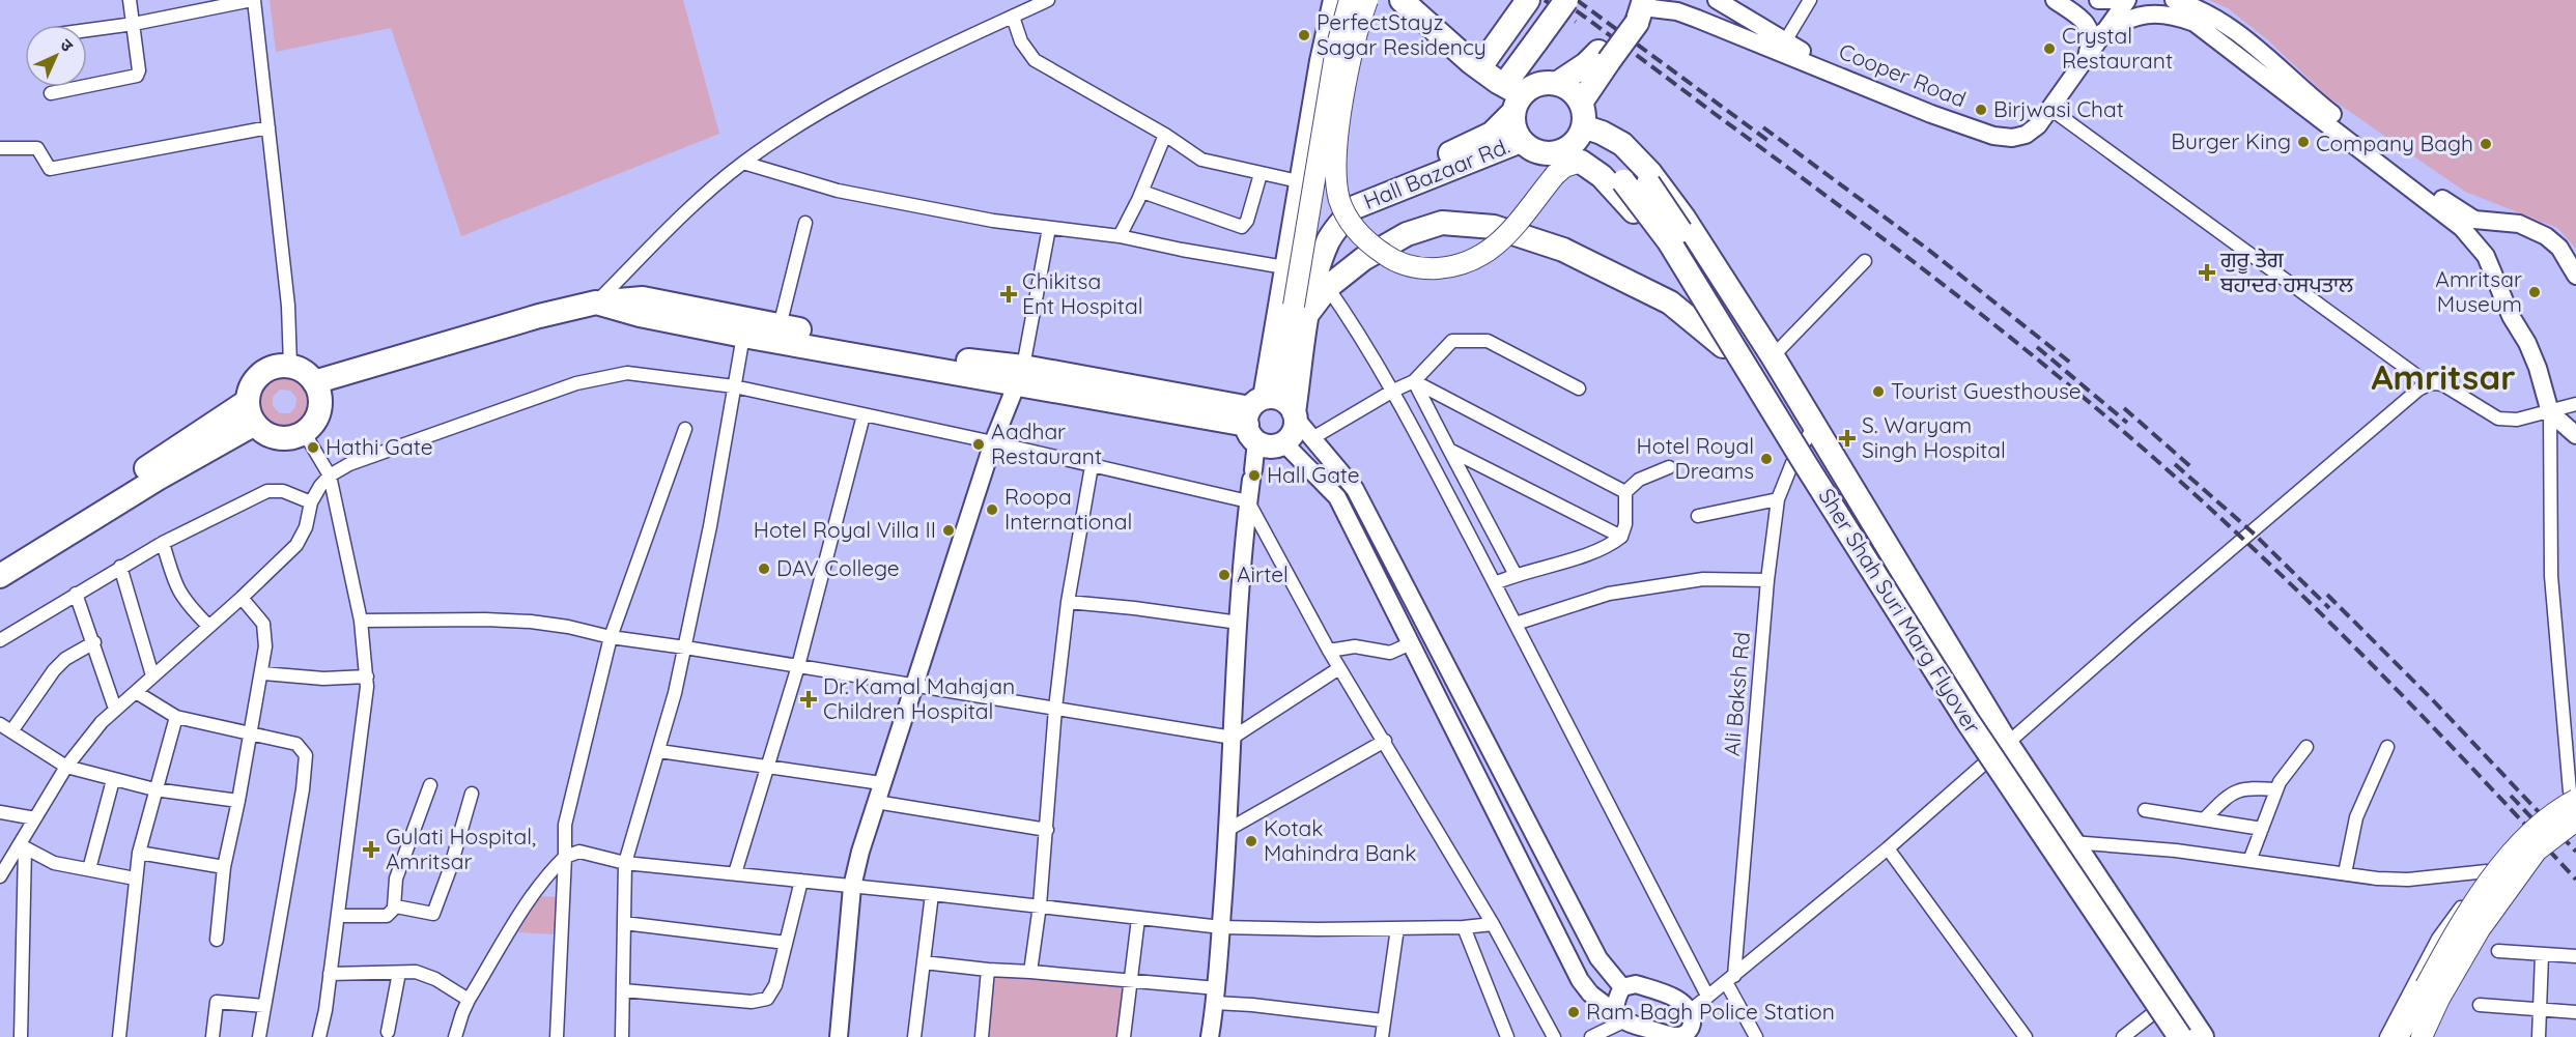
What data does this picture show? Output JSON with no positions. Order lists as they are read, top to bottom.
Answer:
{
  "streets": {
    "highway": ["Hall Bazaar Rd.", "Sher Shah Suri Marg Flyover"],
    "main road": ["Cooper Road"],
    "street": ["Ali Baksh Rd"]
  },
  "districts": ["Amritsar"],
  "places": {
    "other": [
      "PerfectStayz Sagar Residency",
      "Crystal Restaurant",
      "Birjwasi Chat",
      "Burger King",
      "Company Bagh",
      "Amritsar Museum",
      "Tourist Guesthouse",
      "Aadhar Restaurant",
      "Hathi Gate",
      "Hotel Royal Dreams",
      "Hall Gate",
      "Roopa International",
      "Hotel Royal Villa II",
      "DAV College",
      "Airtel",
      "Kotak Mahindra Bank",
      "Ram Bagh Police Station"
    ],
    "health": [
      "ਗੁਰੂ ਤੇਗ ਬਹਾਦਰ ਹਸਪਤਾਲ",
      "Chikitsa Ent Hospital",
      "S. Waryam Singh Hospital",
      "Dr. Kamal Mahajan Children Hospital",
      "Gulati Hospital, Amritsar"
    ]
  },
  "north": "top right"
}
